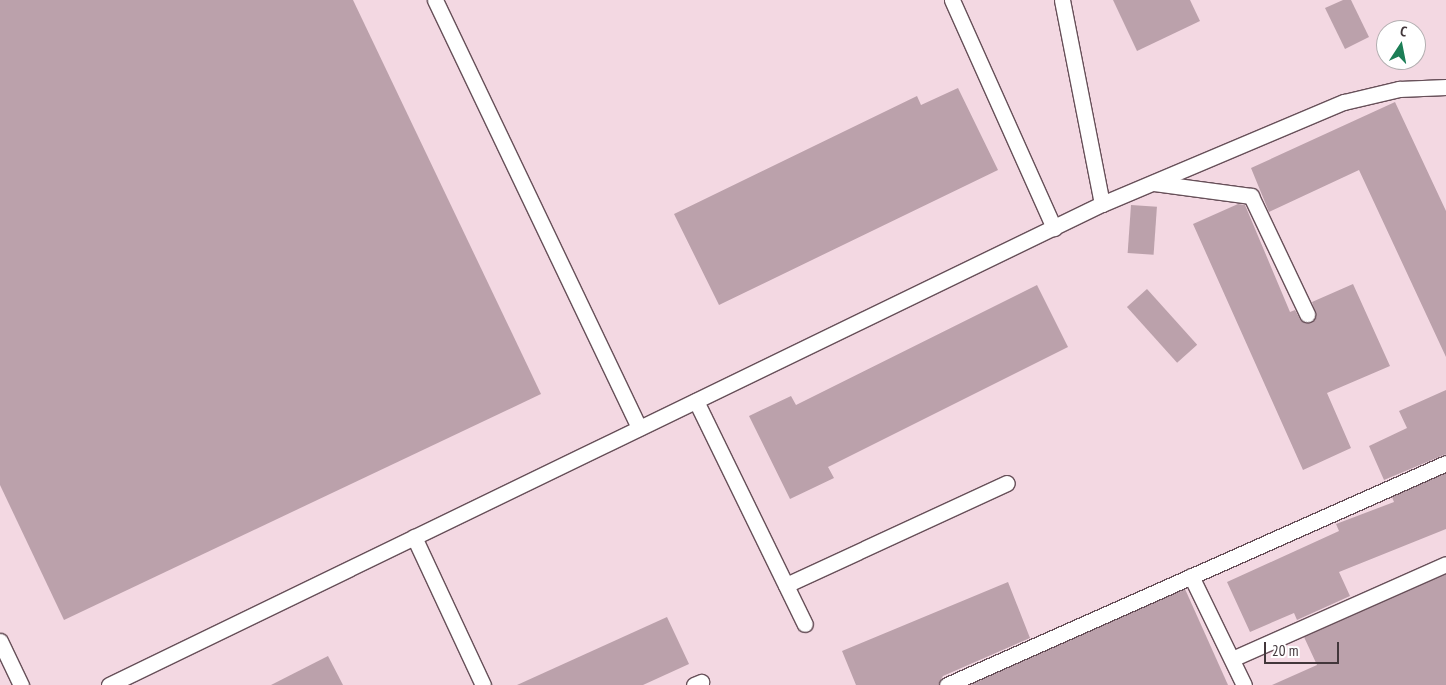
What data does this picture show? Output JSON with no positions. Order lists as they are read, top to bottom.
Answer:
{
  "scale_bar": "20 m",
  "north": "top"
}
